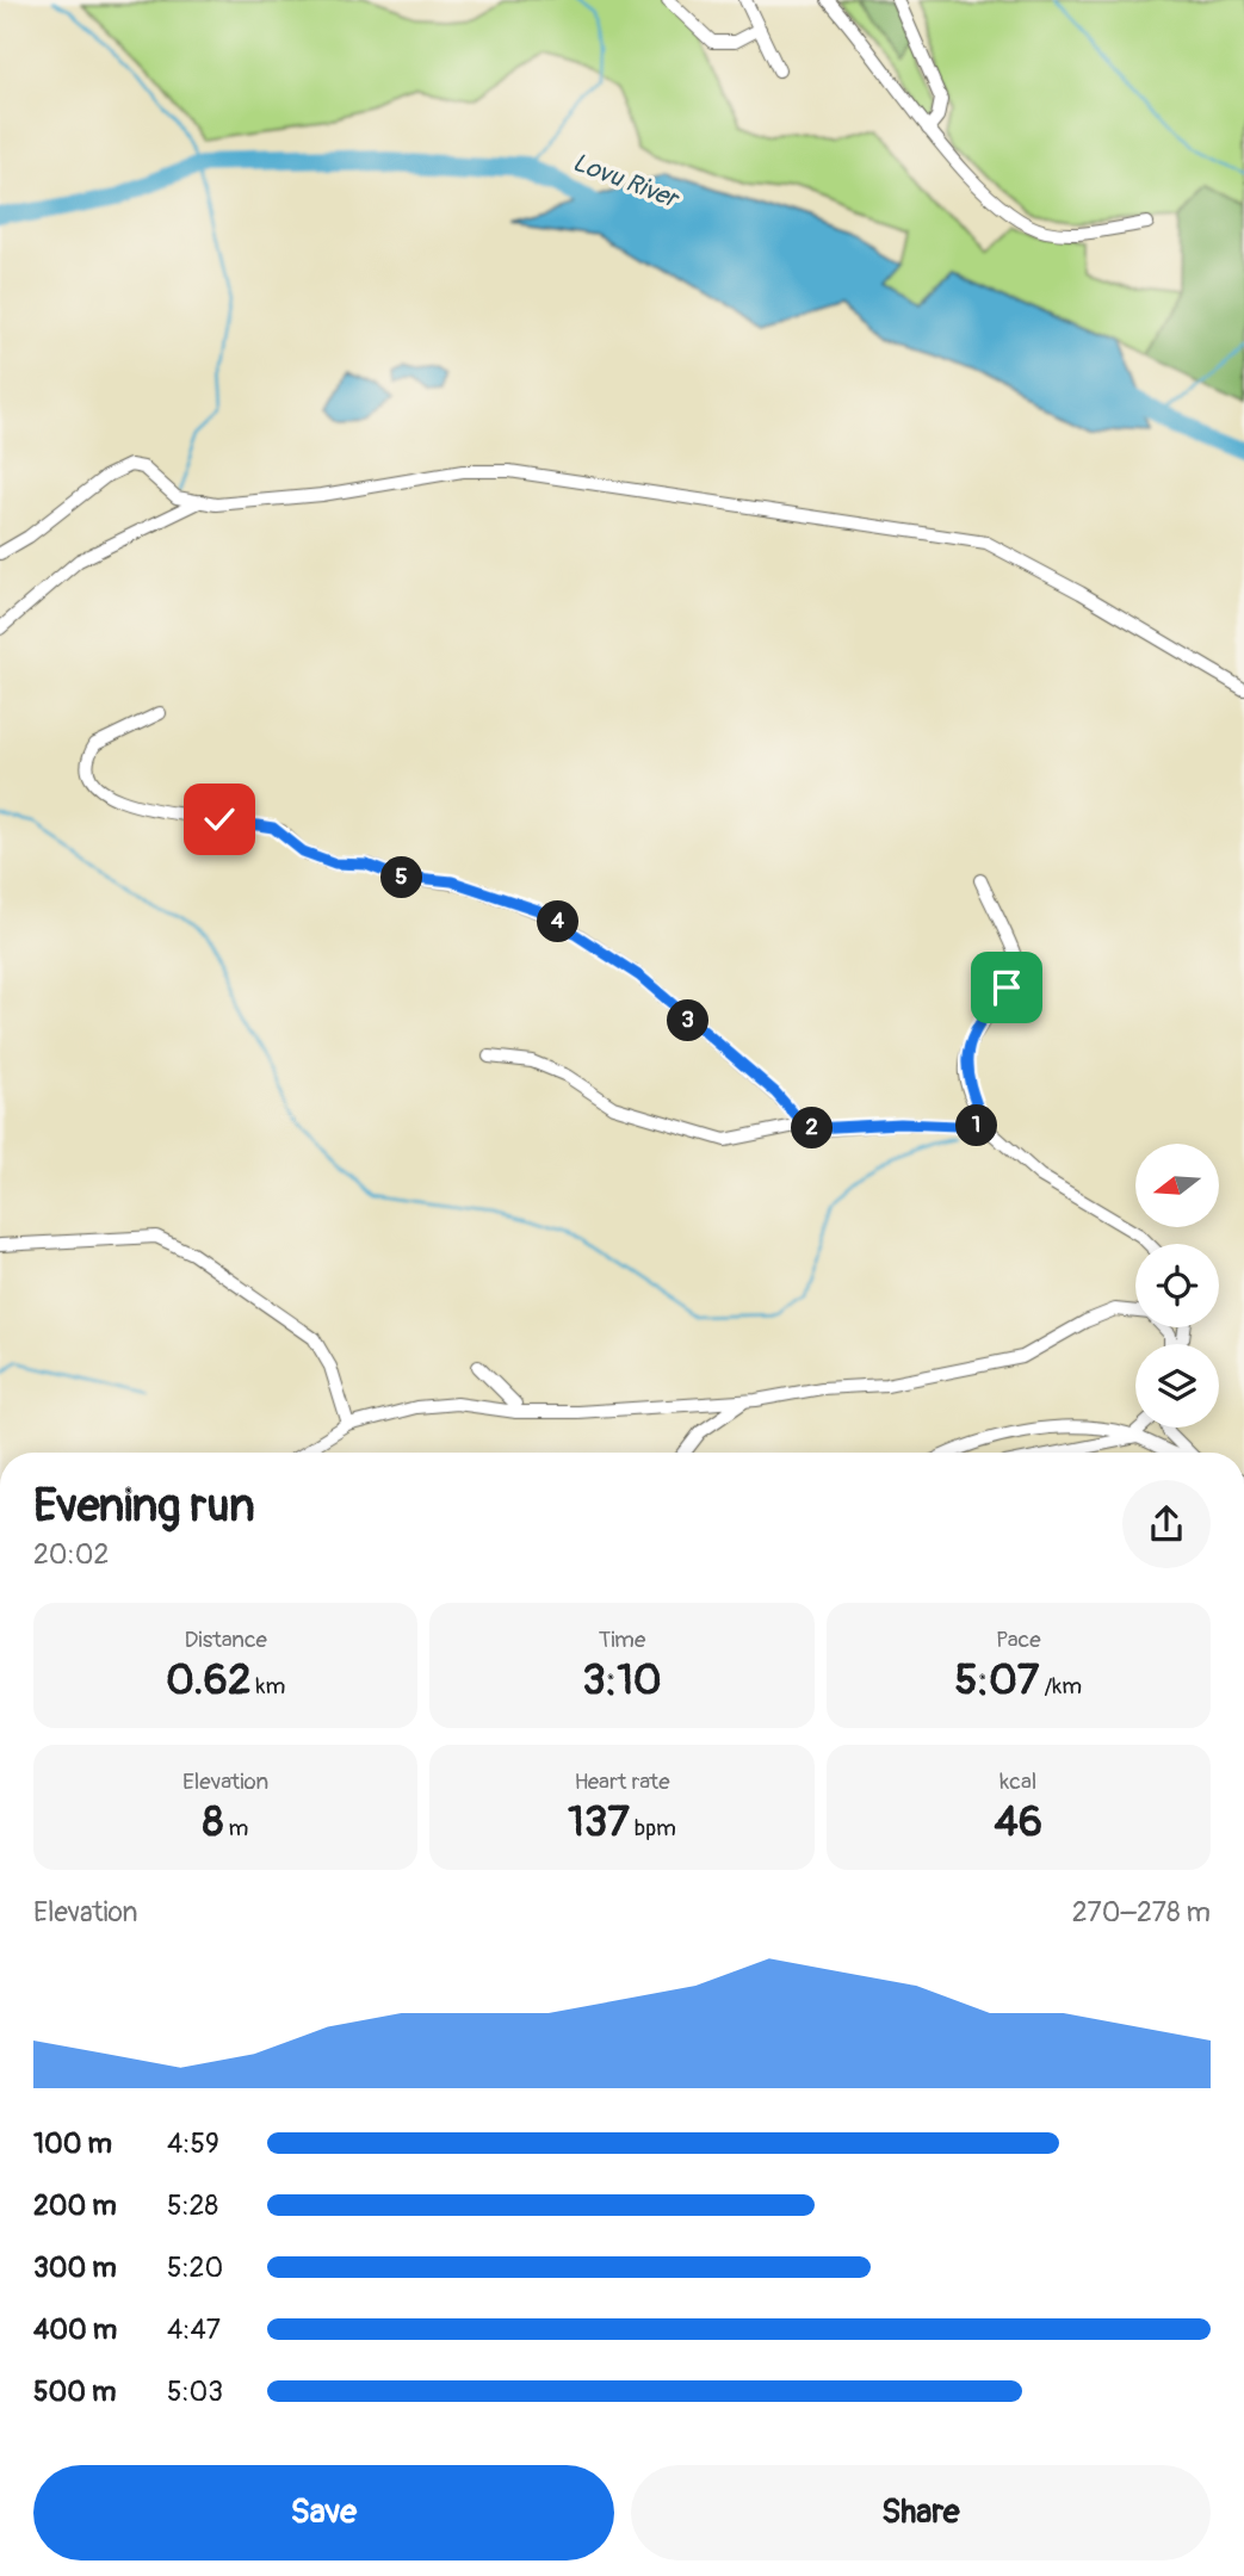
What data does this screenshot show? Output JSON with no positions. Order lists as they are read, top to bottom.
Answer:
{
  "water": ["Lovu River"],
  "north": "left",
  "page": {
    "pins": [
      "5",
      "4",
      "3",
      "1",
      "2"
    ],
    "heading": ["Evening run", "20:02"],
    "stats": [
      ["Distance", "0.62 km"],
      ["Time", "3:10"],
      ["Pace", "5:07 /km"],
      ["Elevation", "8 m"],
      ["Heart rate", "137 bpm"],
      ["kcal", "46"]
    ],
    "chart": ["Elevation", "270–278 m"],
    "list": [
      {
        "name": "100 m",
        "note": "4:59"
      },
      {
        "name": "200 m",
        "note": "5:28"
      },
      {
        "name": "300 m",
        "note": "5:20"
      },
      {
        "name": "400 m",
        "note": "4:47"
      },
      {
        "name": "500 m",
        "note": "5:03"
      }
    ],
    "buttons": ["Save", "Share"]
  }
}
